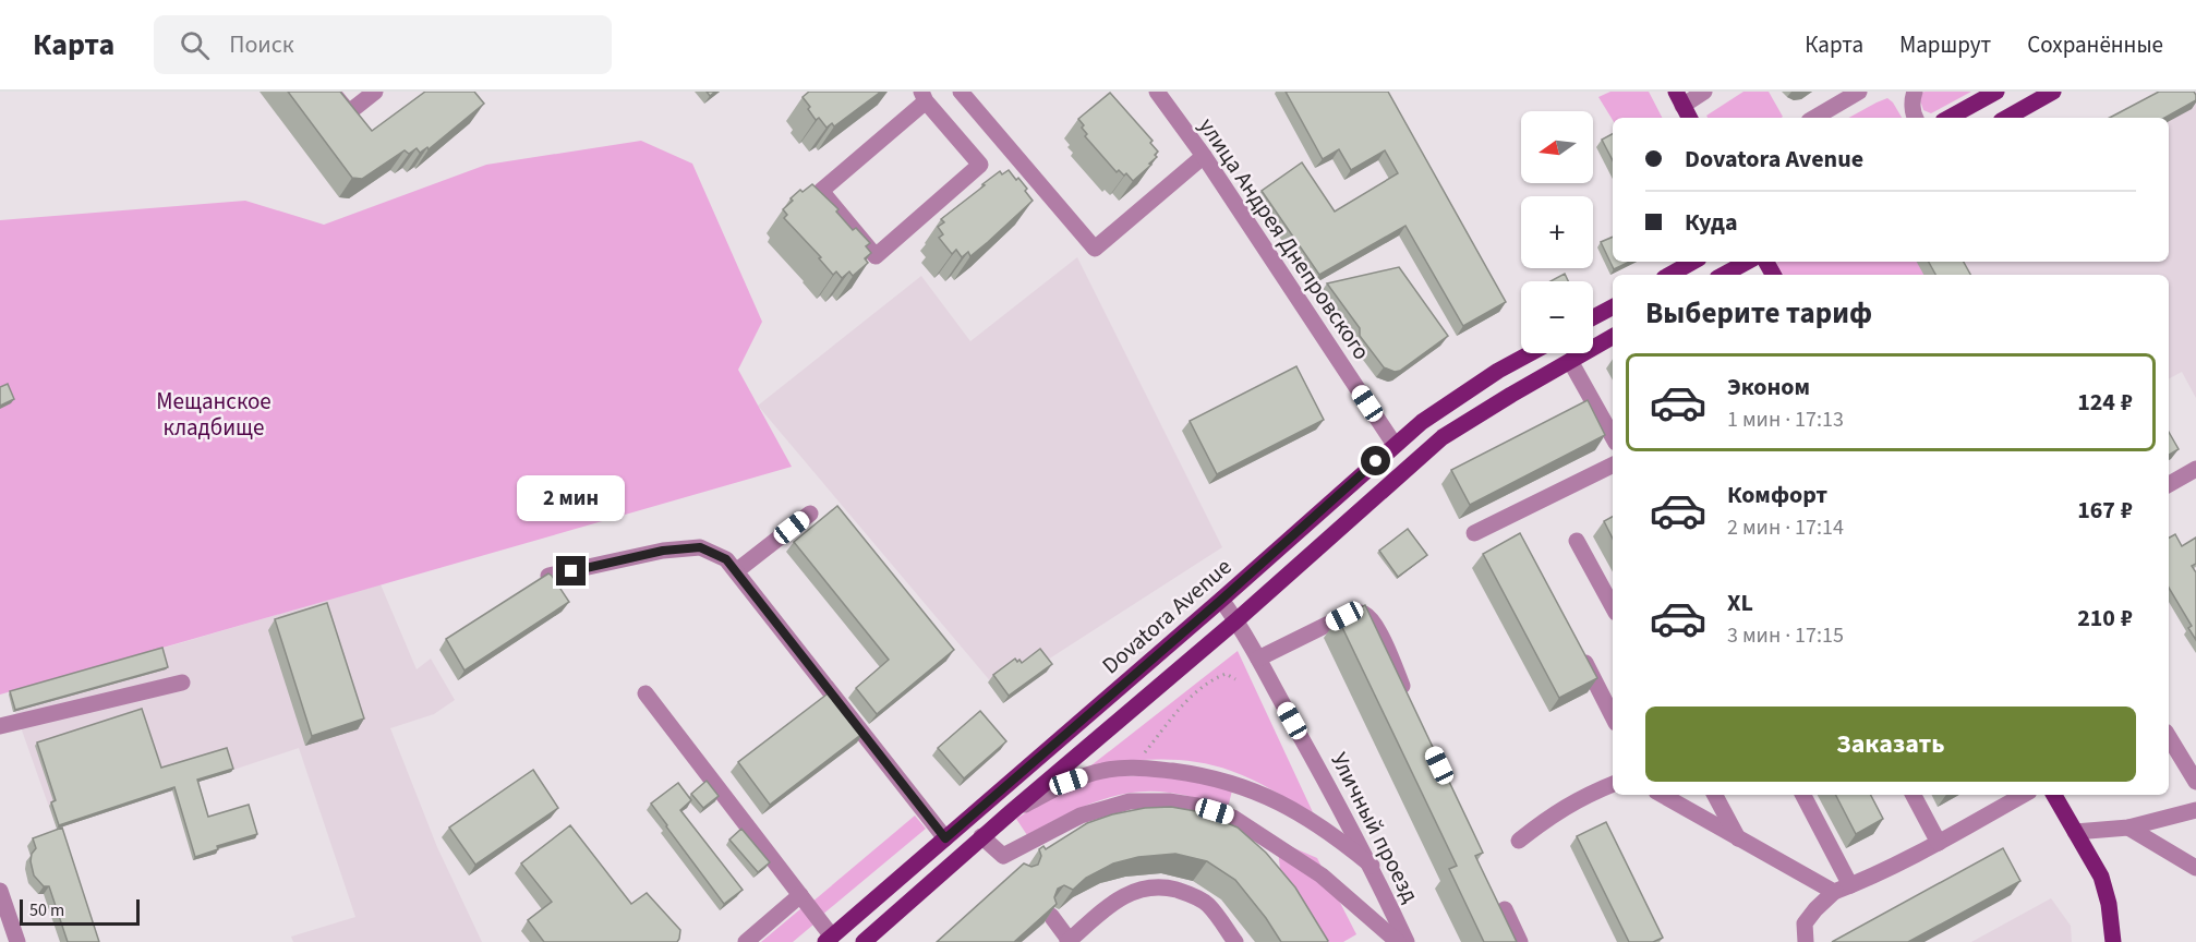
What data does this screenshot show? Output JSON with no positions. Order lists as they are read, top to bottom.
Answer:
{
  "streets": {
    "main road": ["Dovatora Avenue"],
    "street": ["улица Андрея Днепровского", "Уличный проезд"]
  },
  "crossings": [
    ["улица Андрея Днепровского", "Dovatora Avenue"],
    ["Dovatora Avenue", "Уличный проезд"]
  ],
  "parks": ["Мещанское кладбище"],
  "scale_bar": "50 m",
  "north": "left",
  "page": {
    "header": "Карта",
    "search": "Поиск",
    "nav": ["Карта", "Маршрут", "Сохранённые"],
    "map_buttons": ["+", "−"],
    "banner": ["Dovatora Avenue", "Куда"],
    "heading": "Выберите тариф",
    "list": [
      {
        "name": "Эконом",
        "note": "1 мин · 17:13",
        "value": "124 ₽"
      },
      {
        "name": "Комфорт",
        "note": "2 мин · 17:14",
        "value": "167 ₽"
      },
      {
        "name": "XL",
        "note": "3 мин · 17:15",
        "value": "210 ₽"
      }
    ],
    "bubble": "2 мин",
    "buttons": "Заказать",
    "scale": "50 m"
  }
}
